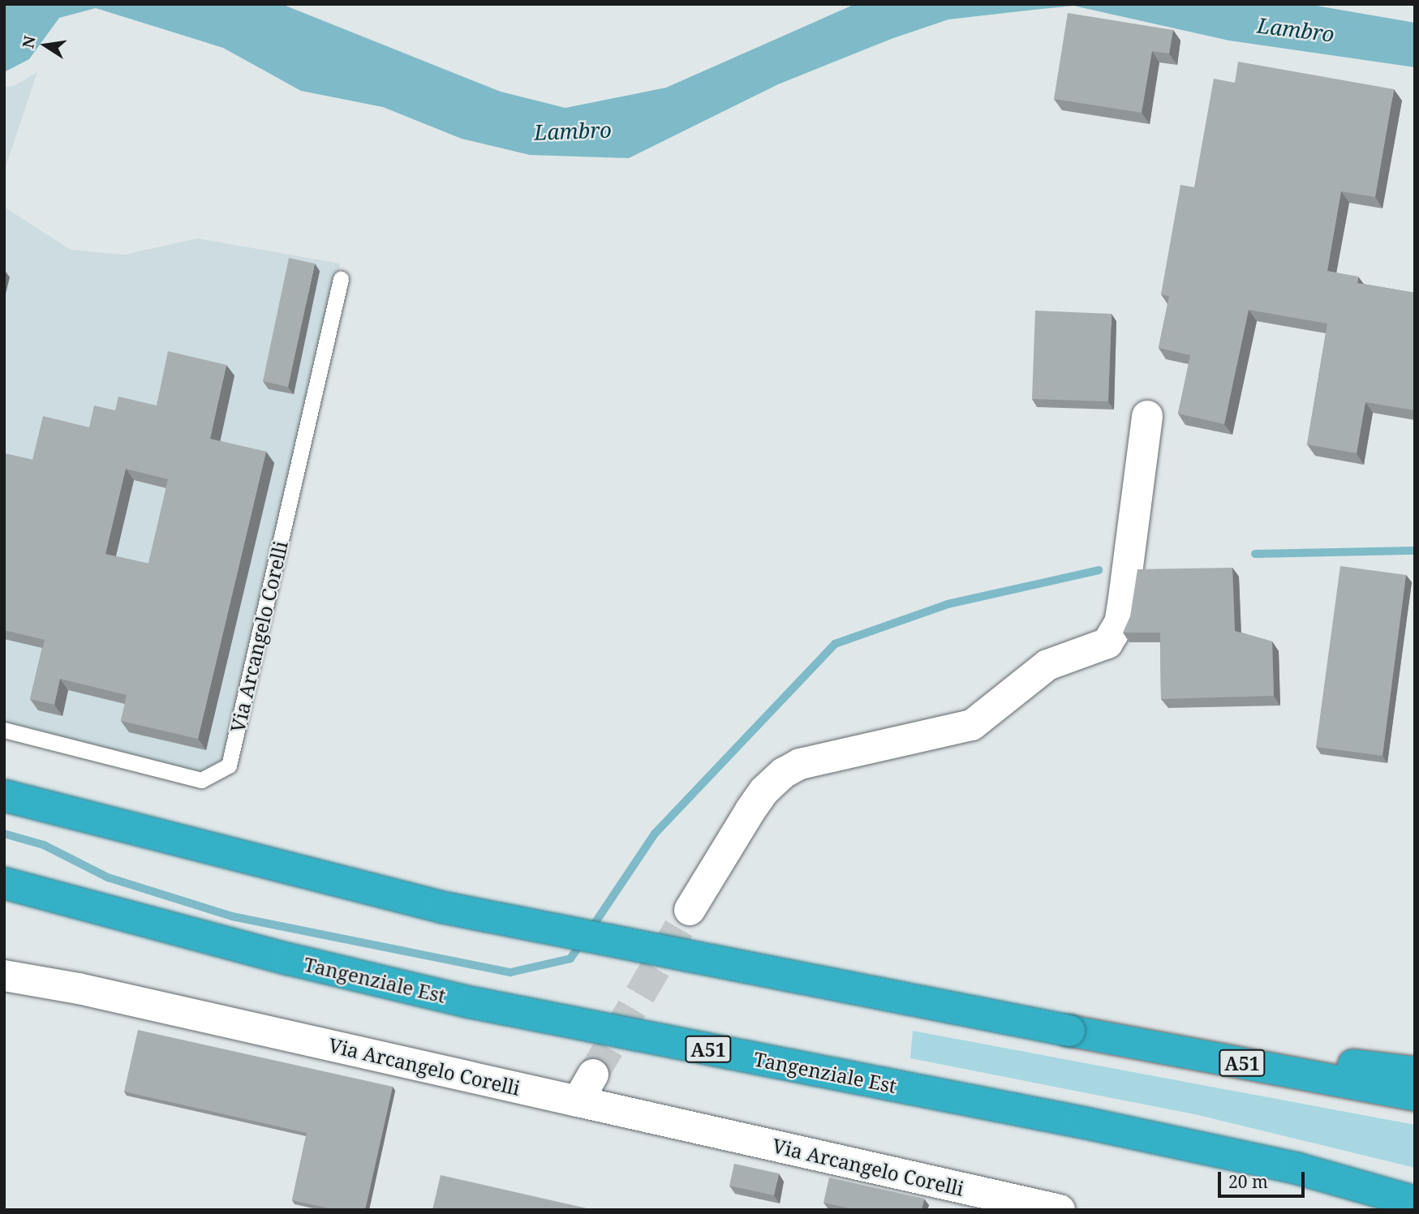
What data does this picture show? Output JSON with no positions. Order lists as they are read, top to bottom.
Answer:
{
  "streets": {
    "highway": ["Tangenziale Est", "A51"],
    "street": ["Via Arcangelo Corelli"]
  },
  "water": ["Lambro"],
  "scale_bar": "20 m",
  "north": "left"
}
